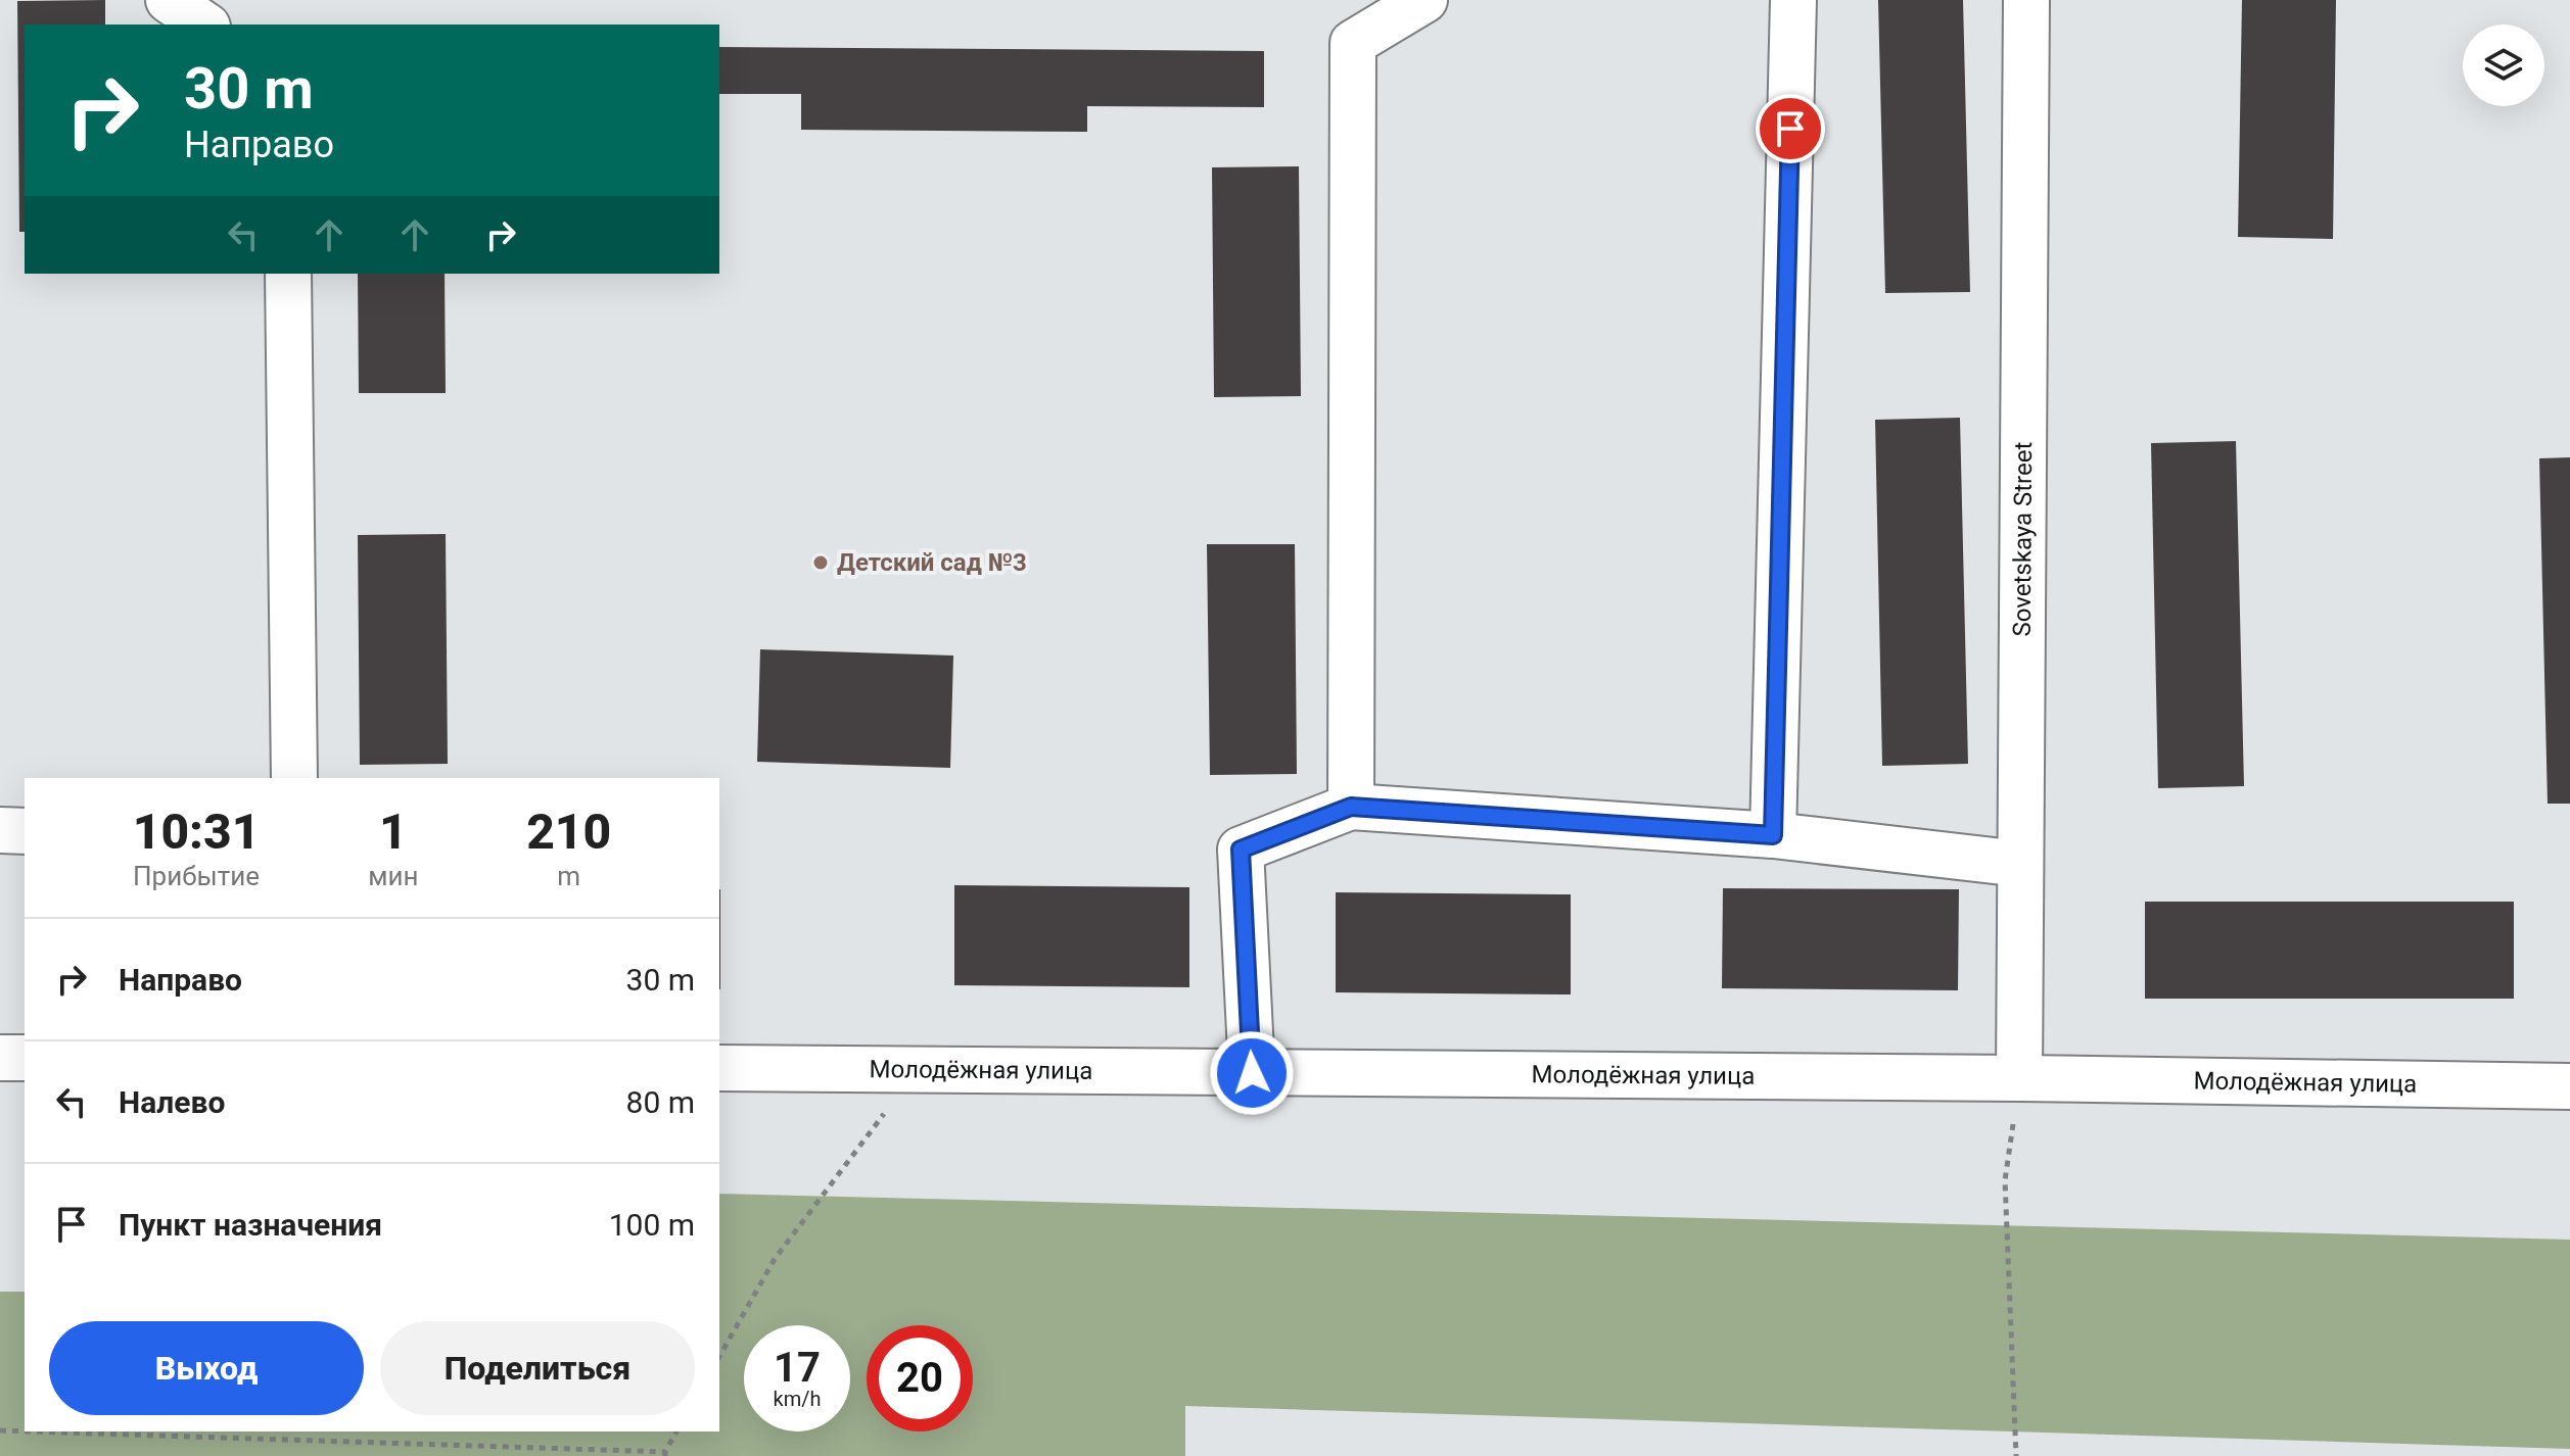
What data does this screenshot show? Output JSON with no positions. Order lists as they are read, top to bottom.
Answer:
{
  "streets": {
    "street": ["Sovetskaya Street", "Молодёжная улица"]
  },
  "crossings": [
    ["Sovetskaya Street", "Молодёжная улица"]
  ],
  "places": ["Детский сад №3"],
  "page": {
    "turn": ["30 m", "Направо"],
    "eta": [
      "10:31",
      "Прибытие",
      "1",
      "мин",
      "210",
      "m"
    ],
    "list": [
      {
        "name": "Направо",
        "value": "30 m"
      },
      {
        "name": "Налево",
        "value": "80 m"
      },
      {
        "name": "Пункт назначения",
        "value": "100 m"
      }
    ],
    "buttons": ["Выход", "Поделиться"],
    "speed": "17 km/h",
    "limit": "20"
  }
}
